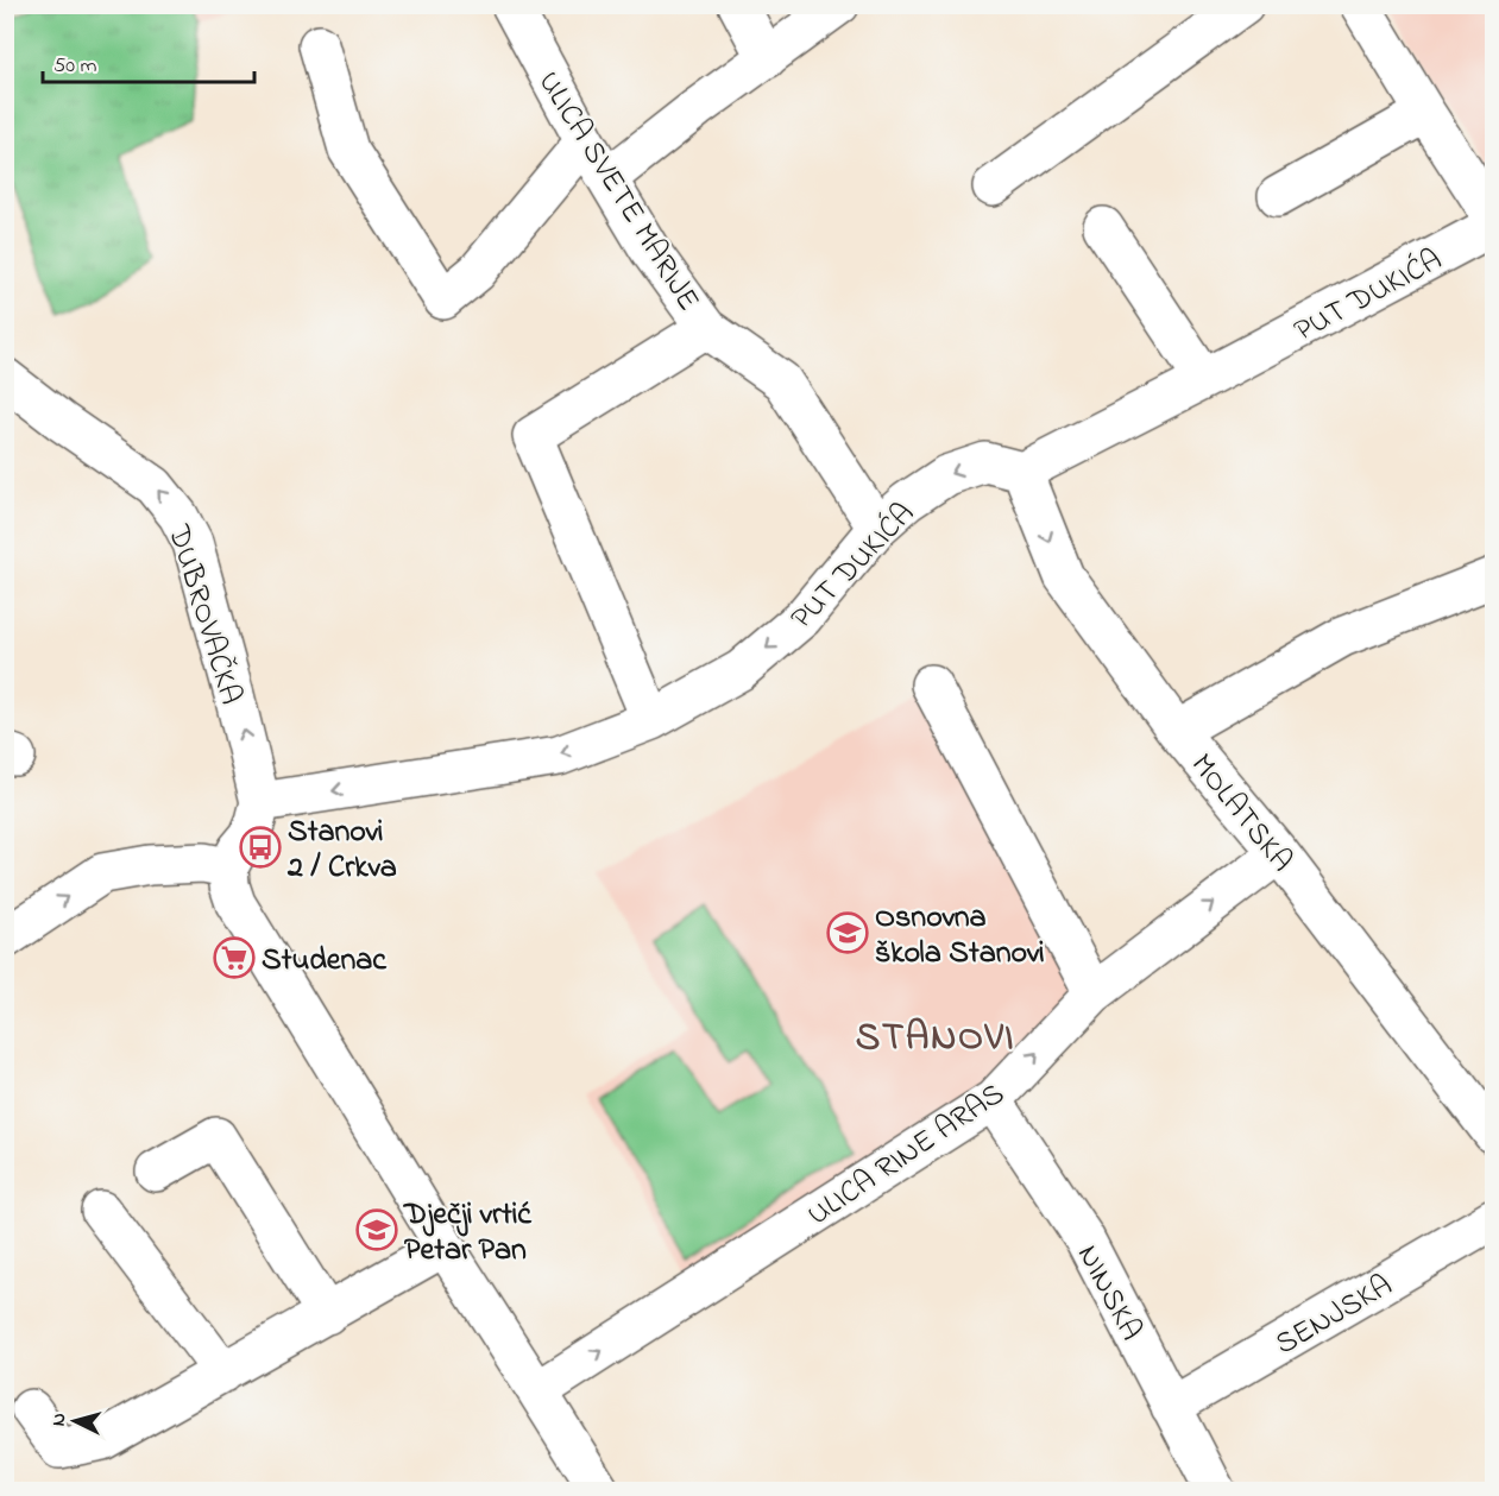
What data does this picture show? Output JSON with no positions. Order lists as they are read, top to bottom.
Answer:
{
  "streets": {
    "street": [
      "ULICA SVETE MARIJE",
      "PUT DUKIĆA",
      "DUBROVAČKA",
      "MOLATSKA",
      "ULICA RINE ARAS",
      "NINSKA",
      "SENJSKA"
    ]
  },
  "crossings": [
    ["ULICA SVETE MARIJE", "PUT DUKIĆA"],
    ["PUT DUKIĆA", "DUBROVAČKA"],
    ["PUT DUKIĆA", "MOLATSKA"],
    ["MOLATSKA", "ULICA RINE ARAS"],
    ["ULICA RINE ARAS", "NINSKA"],
    ["NINSKA", "SENJSKA"]
  ],
  "one_way": ["PUT DUKIĆA", "DUBROVAČKA", "ULICA RINE ARAS"],
  "districts": ["STANOVI"],
  "places": {
    "bus stop": ["Stanovi 2 / Crkva"],
    "school or university": ["Osnovna škola Stanovi", "Dječji vrtić Petar Pan"],
    "supermarket": ["Studenac"]
  },
  "scale_bar": "50 m",
  "north": "left"
}
